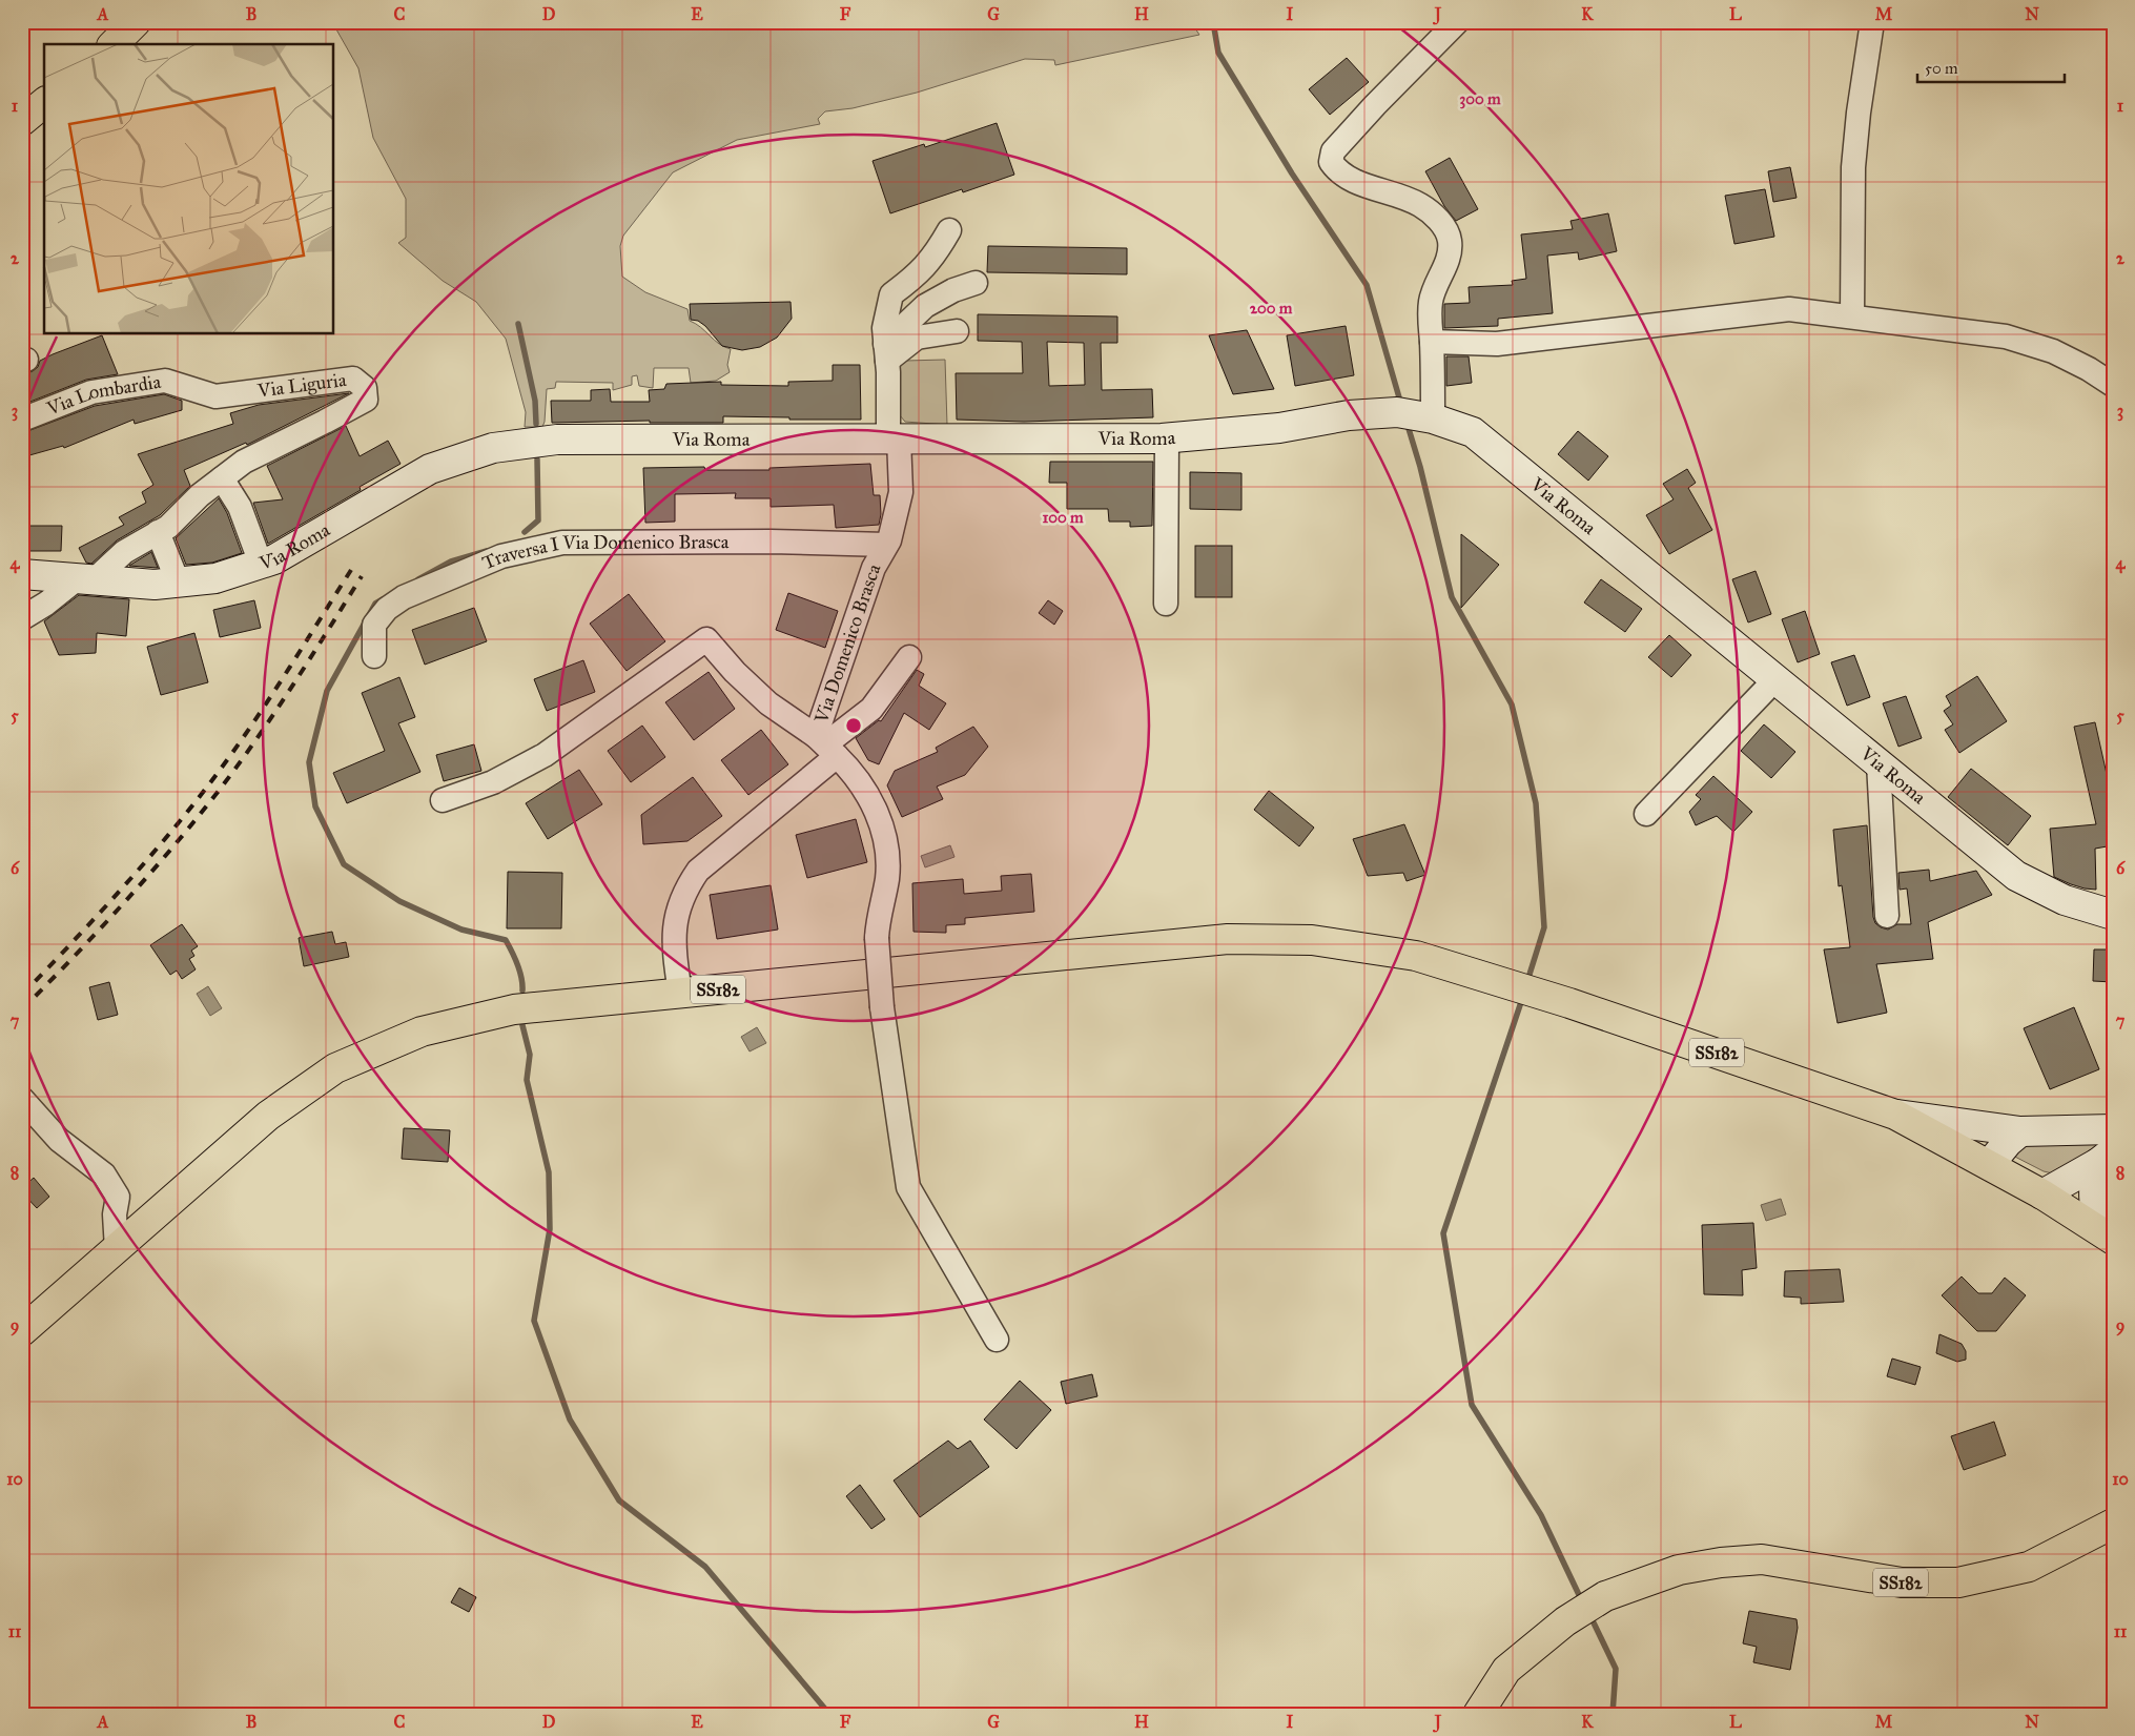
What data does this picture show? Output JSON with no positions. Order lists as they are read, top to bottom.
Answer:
{
  "streets": {
    "main road": ["SS182"],
    "street": [
      "Via Liguria",
      "Via Lombardia",
      "Via Roma",
      "Traversa I Via Domenico Brasca",
      "Via Domenico Brasca"
    ]
  },
  "crossings": [
    ["Via Liguria", "Via Lombardia"],
    ["Via Roma", "Via Domenico Brasca"],
    ["Traversa I Via Domenico Brasca", "Via Domenico Brasca"]
  ],
  "scale_bar": "50 m",
  "grid": {
    "columns": [
      "A",
      "B",
      "C",
      "D",
      "E",
      "F",
      "G",
      "H",
      "I",
      "J",
      "K",
      "L",
      "M",
      "N"
    ],
    "rows": [
      "1",
      "2",
      "3",
      "4",
      "5",
      "6",
      "7",
      "8",
      "9",
      "10",
      "11"
    ]
  },
  "rings": ["300 m", "200 m", "100 m"]
}
